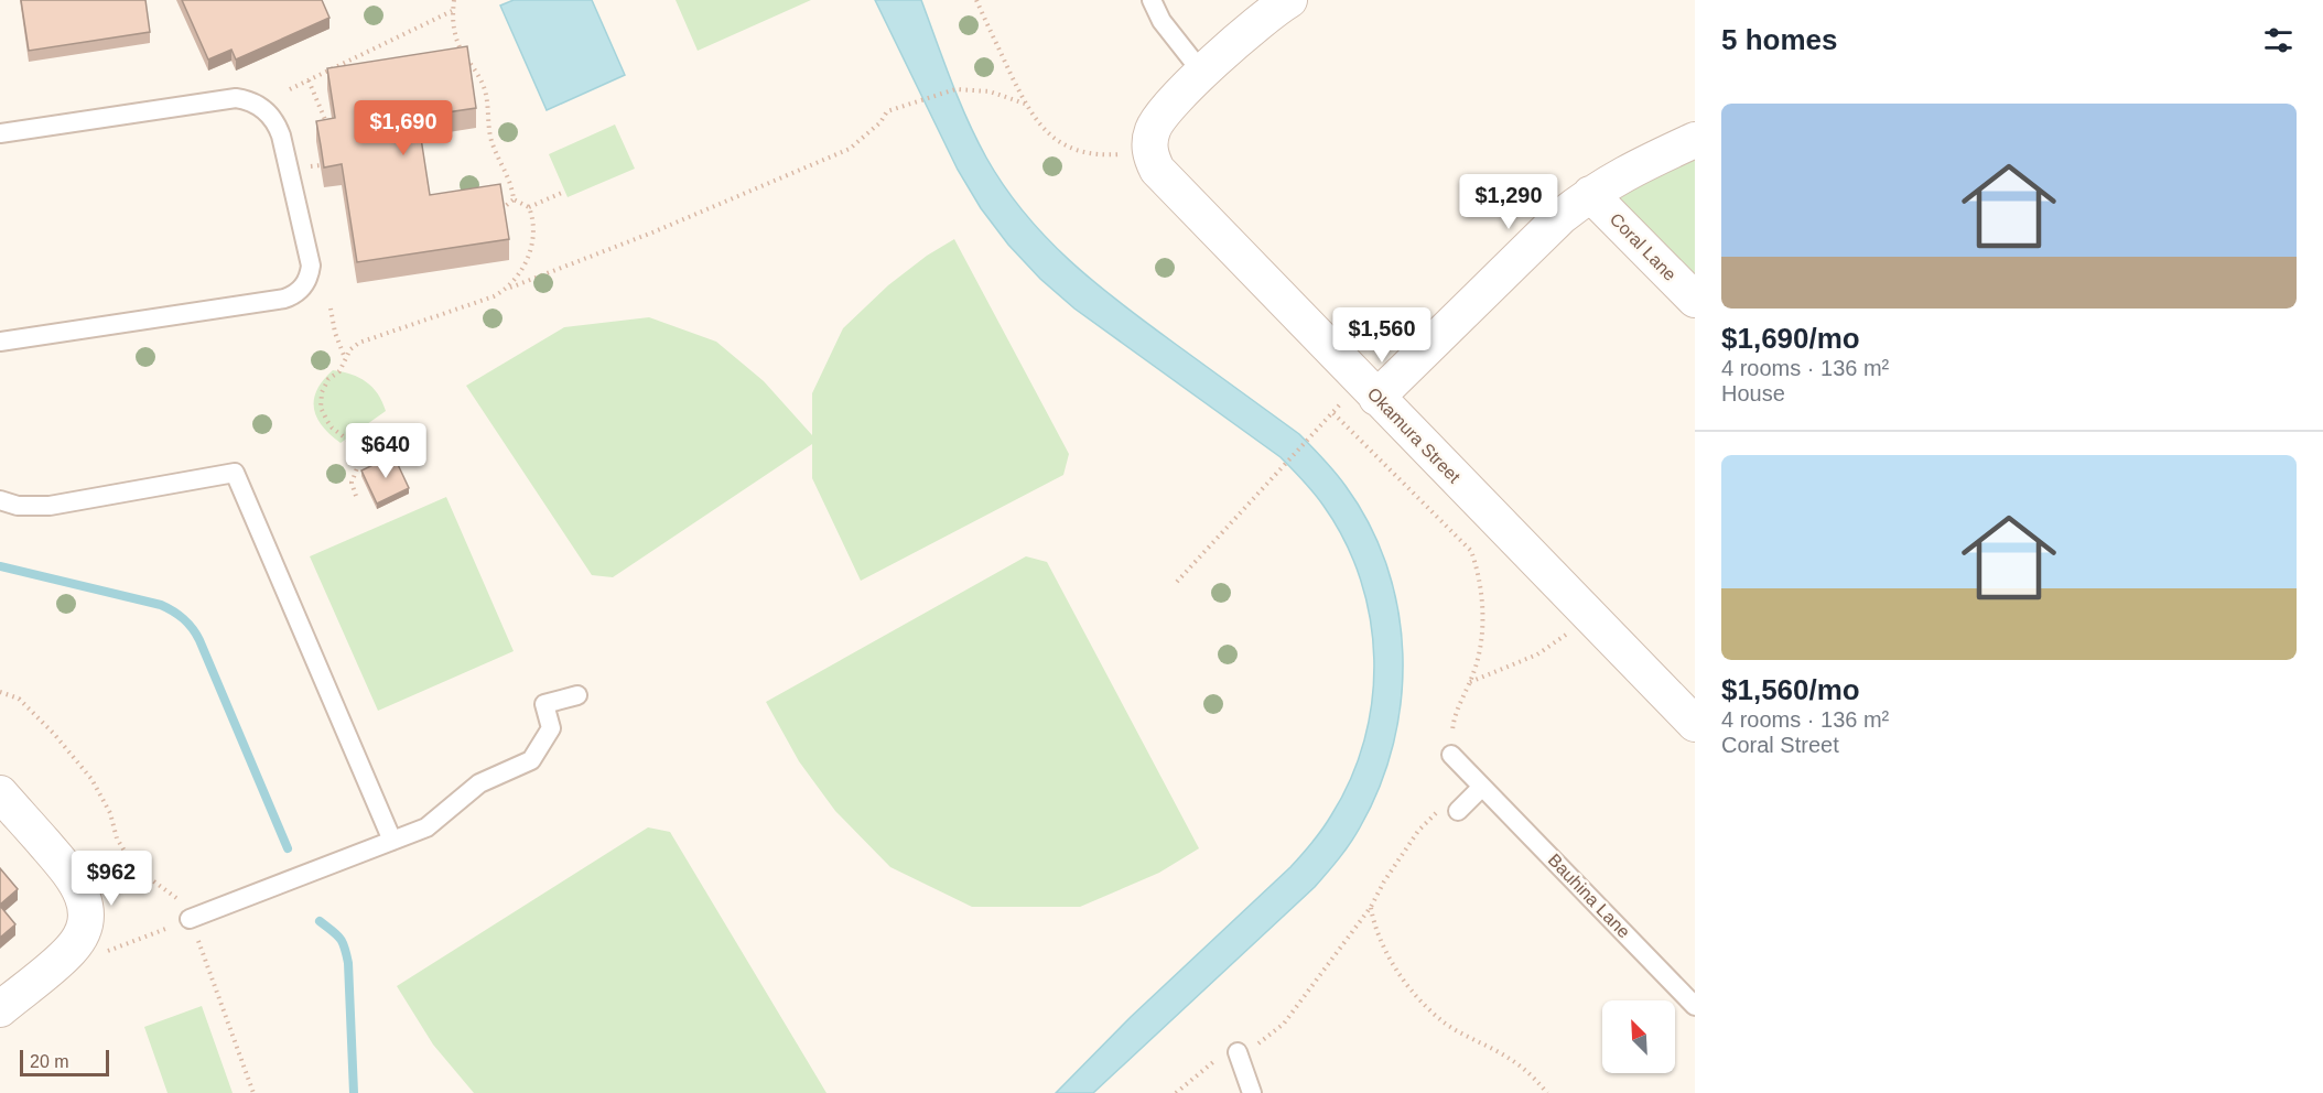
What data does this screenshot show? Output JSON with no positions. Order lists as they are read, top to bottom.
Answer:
{
  "streets": {
    "street": ["Coral Lane", "Okamura Street"],
    "lane": ["Bauhina Lane"]
  },
  "scale_bar": "20 m",
  "north": "top left",
  "page": {
    "heading": "5 homes",
    "list": [
      {
        "name": "$1,690/mo",
        "note": "4 rooms · 136 m² · House"
      },
      {
        "name": "$1,560/mo",
        "note": "4 rooms · 136 m² · Coral Street"
      }
    ],
    "price": [
      "$1,690",
      "$1,290",
      "$1,560",
      "$640",
      "$962"
    ],
    "scale": "20 m"
  }
}
